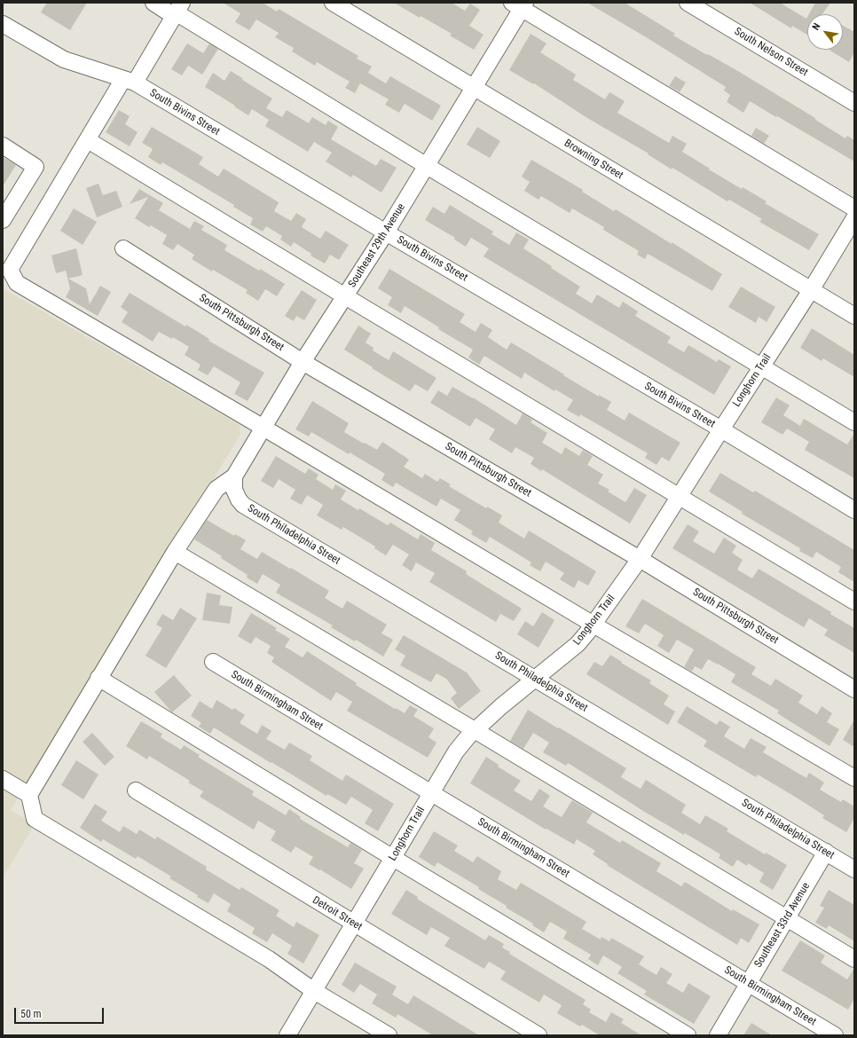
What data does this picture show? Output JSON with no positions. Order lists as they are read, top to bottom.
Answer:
{
  "streets": {
    "street": [
      "South Nelson Street",
      "South Bivins Street",
      "Browning Street",
      "Southeast 29th Avenue",
      "South Pittsburgh Street",
      "Longhorn Trail",
      "South Philadelphia Street",
      "South Birmingham Street",
      "Detroit Street",
      "Southeast 33rd Avenue"
    ]
  },
  "crossings": [
    ["South Bivins Street", "Southeast 29th Avenue"],
    ["South Bivins Street", "Longhorn Trail"],
    ["Browning Street", "Southeast 29th Avenue"],
    ["Browning Street", "Longhorn Trail"],
    ["Southeast 29th Avenue", "South Pittsburgh Street"],
    ["Southeast 29th Avenue", "South Philadelphia Street"],
    ["South Pittsburgh Street", "Longhorn Trail"],
    ["Longhorn Trail", "South Philadelphia Street"],
    ["Longhorn Trail", "South Birmingham Street"],
    ["Longhorn Trail", "Detroit Street"],
    ["South Philadelphia Street", "Southeast 33rd Avenue"],
    ["South Birmingham Street", "Southeast 33rd Avenue"]
  ],
  "scale_bar": "50 m",
  "north": "top left"
}
